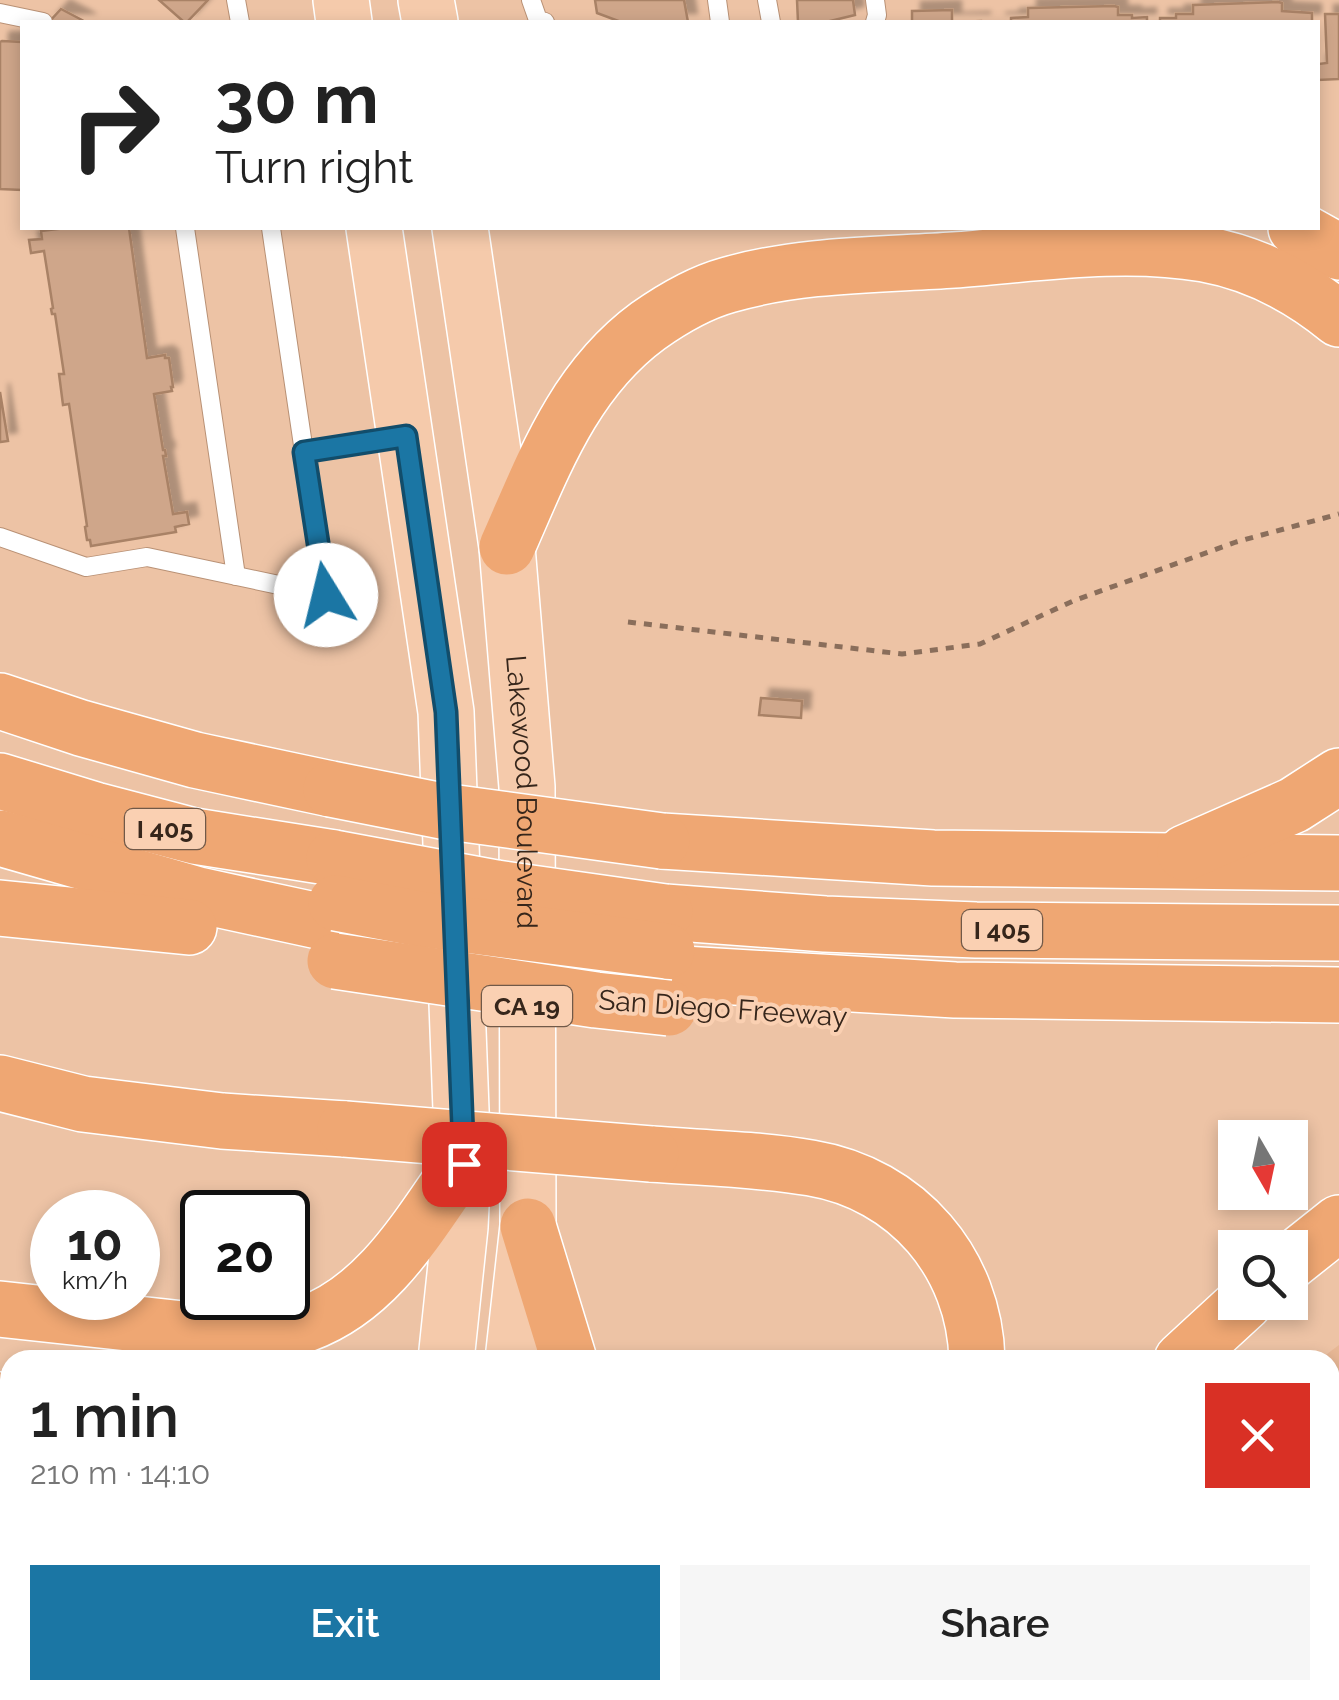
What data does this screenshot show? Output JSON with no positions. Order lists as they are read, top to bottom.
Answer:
{
  "streets": {
    "highway": ["I 405", "San Diego Freeway"],
    "main road": ["Lakewood Boulevard", "CA 19"]
  },
  "north": "bottom",
  "page": {
    "turn": ["30 m", "Turn right"],
    "speed": "10 km/h",
    "limit": "20",
    "heading": ["1 min", "210 m · 14:10"],
    "buttons": ["Exit", "Share"]
  }
}
